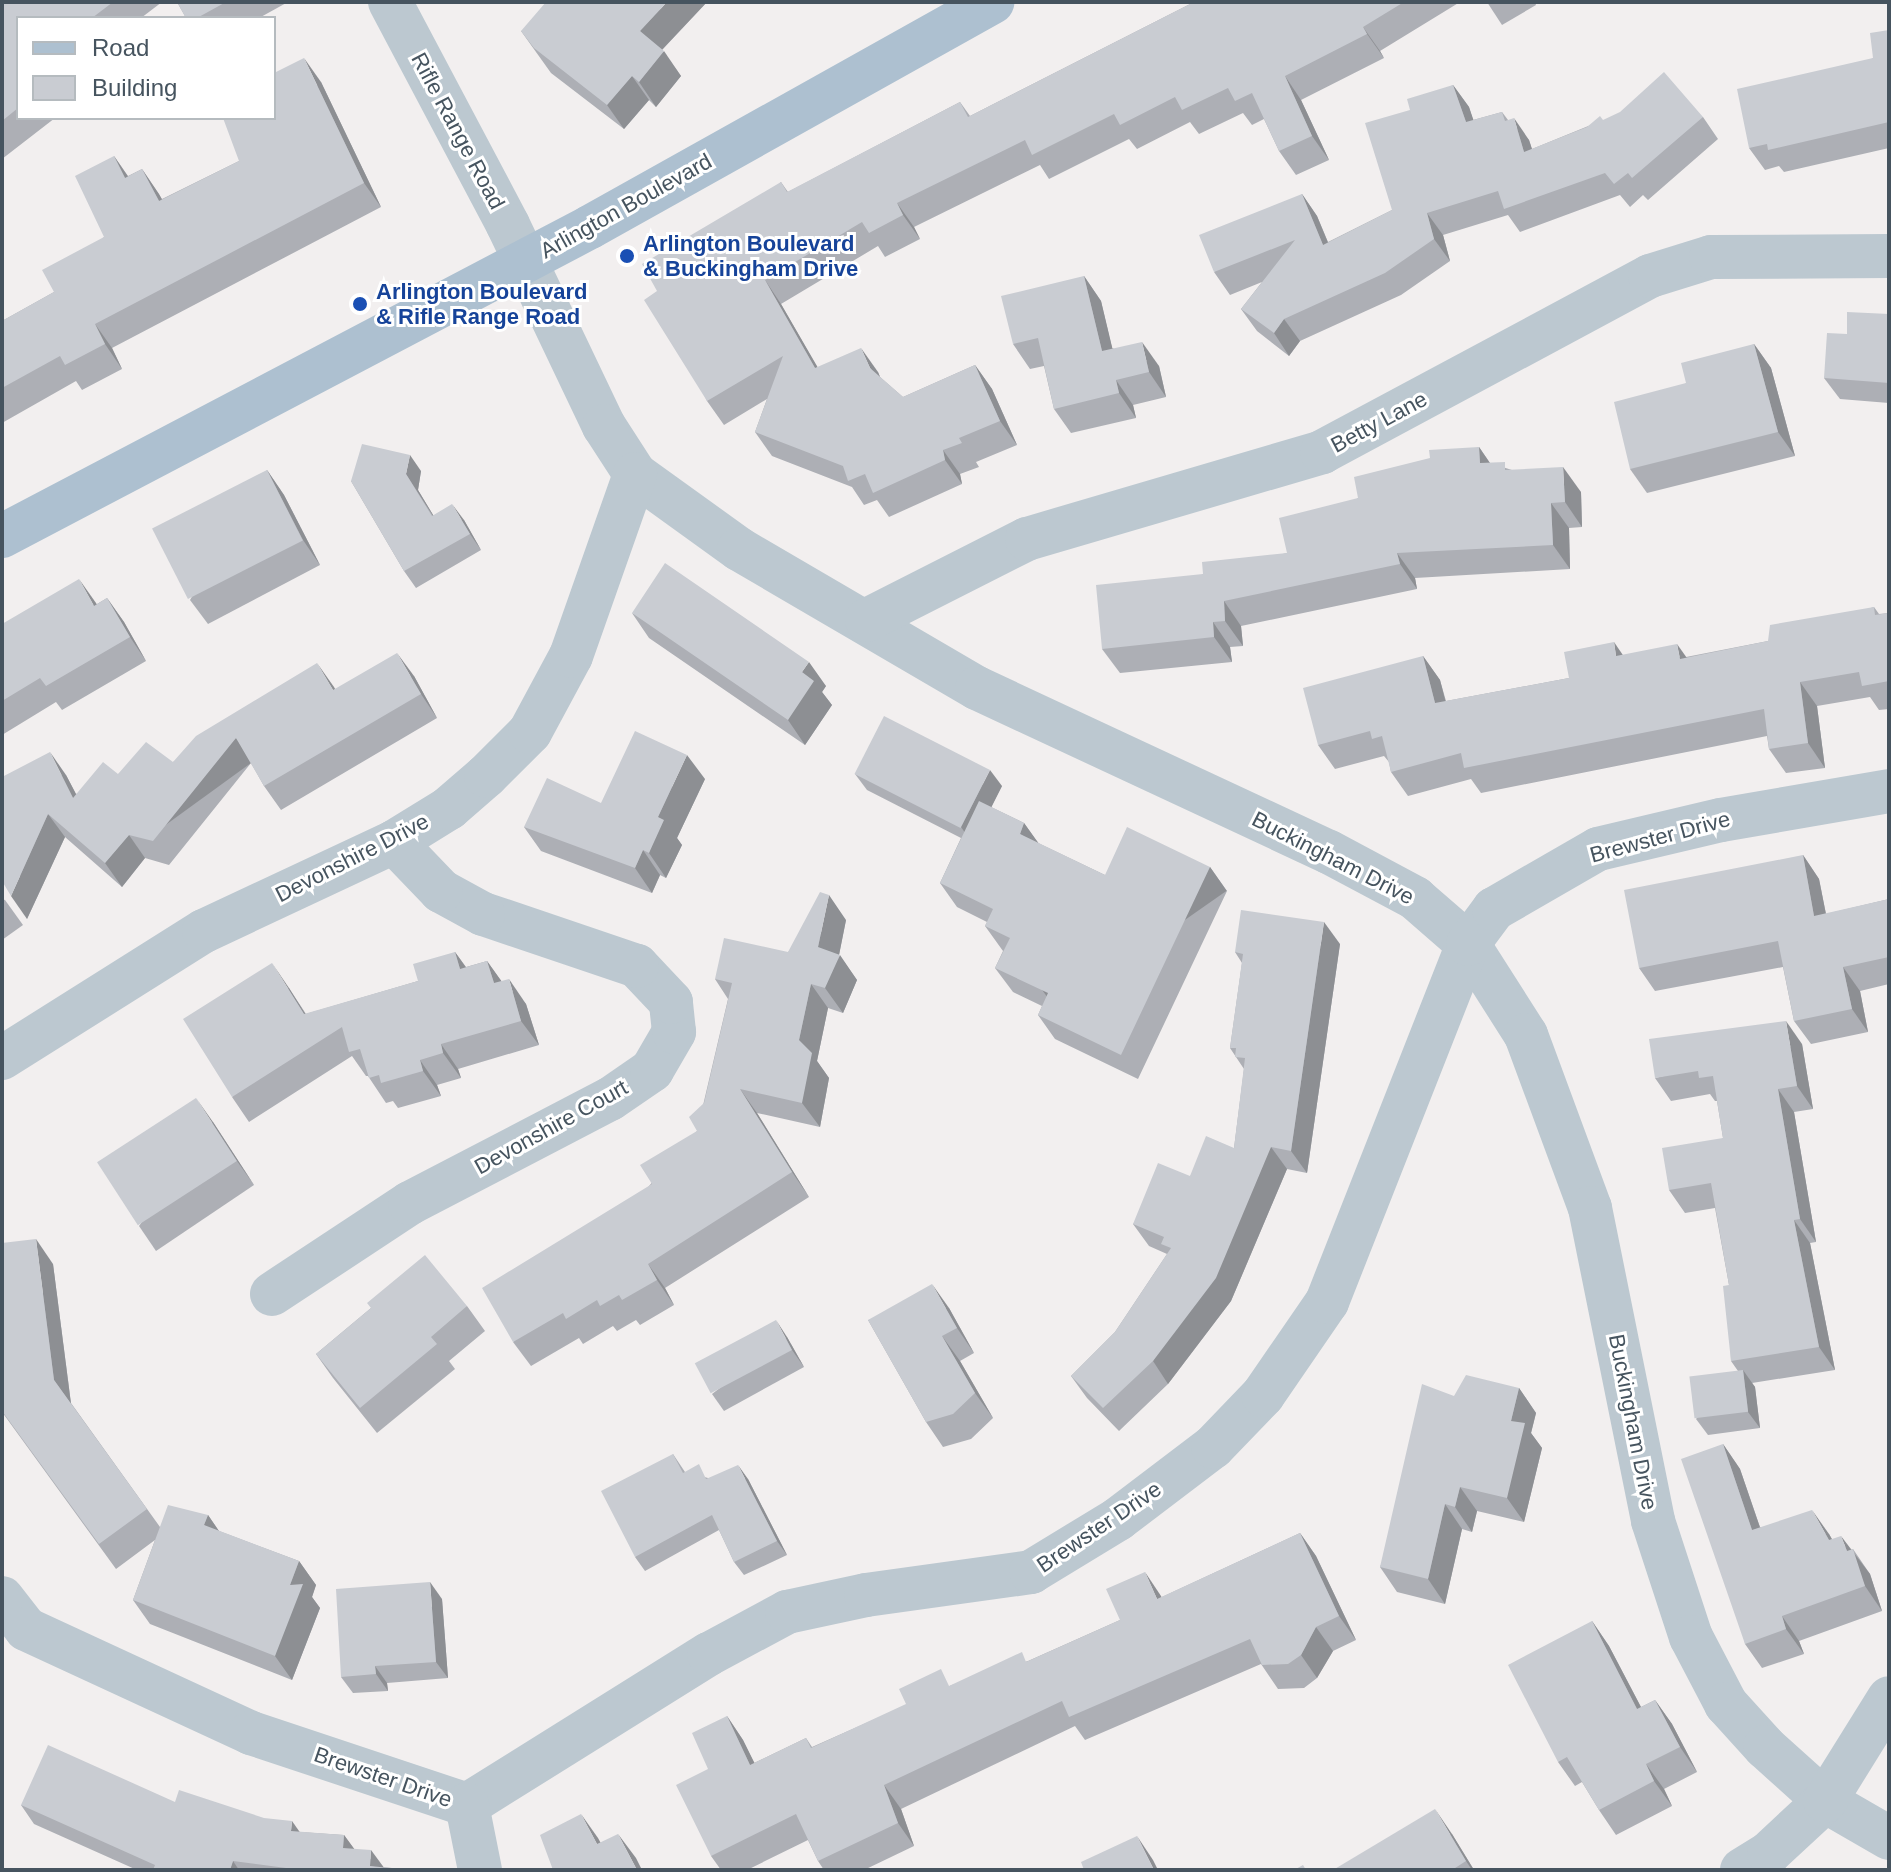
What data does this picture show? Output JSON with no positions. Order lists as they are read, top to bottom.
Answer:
{
  "streets": {
    "main road": ["Arlington Boulevard"],
    "street": [
      "Rifle Range Road",
      "Betty Lane",
      "Brewster Drive",
      "Devonshire Drive",
      "Buckingham Drive",
      "Devonshire Court"
    ]
  },
  "crossings": [
    ["Rifle Range Road", "Arlington Boulevard"],
    ["Rifle Range Road", "Buckingham Drive"],
    ["Arlington Boulevard", "Buckingham Drive"],
    ["Betty Lane", "Buckingham Drive"],
    ["Brewster Drive", "Buckingham Drive"],
    ["Devonshire Drive", "Buckingham Drive"],
    ["Devonshire Drive", "Devonshire Court"]
  ],
  "places": ["Arlington Boulevard & Buckingham Drive", "Arlington Boulevard & Rifle Range Road"],
  "legend": ["Road", "Building"]
}
